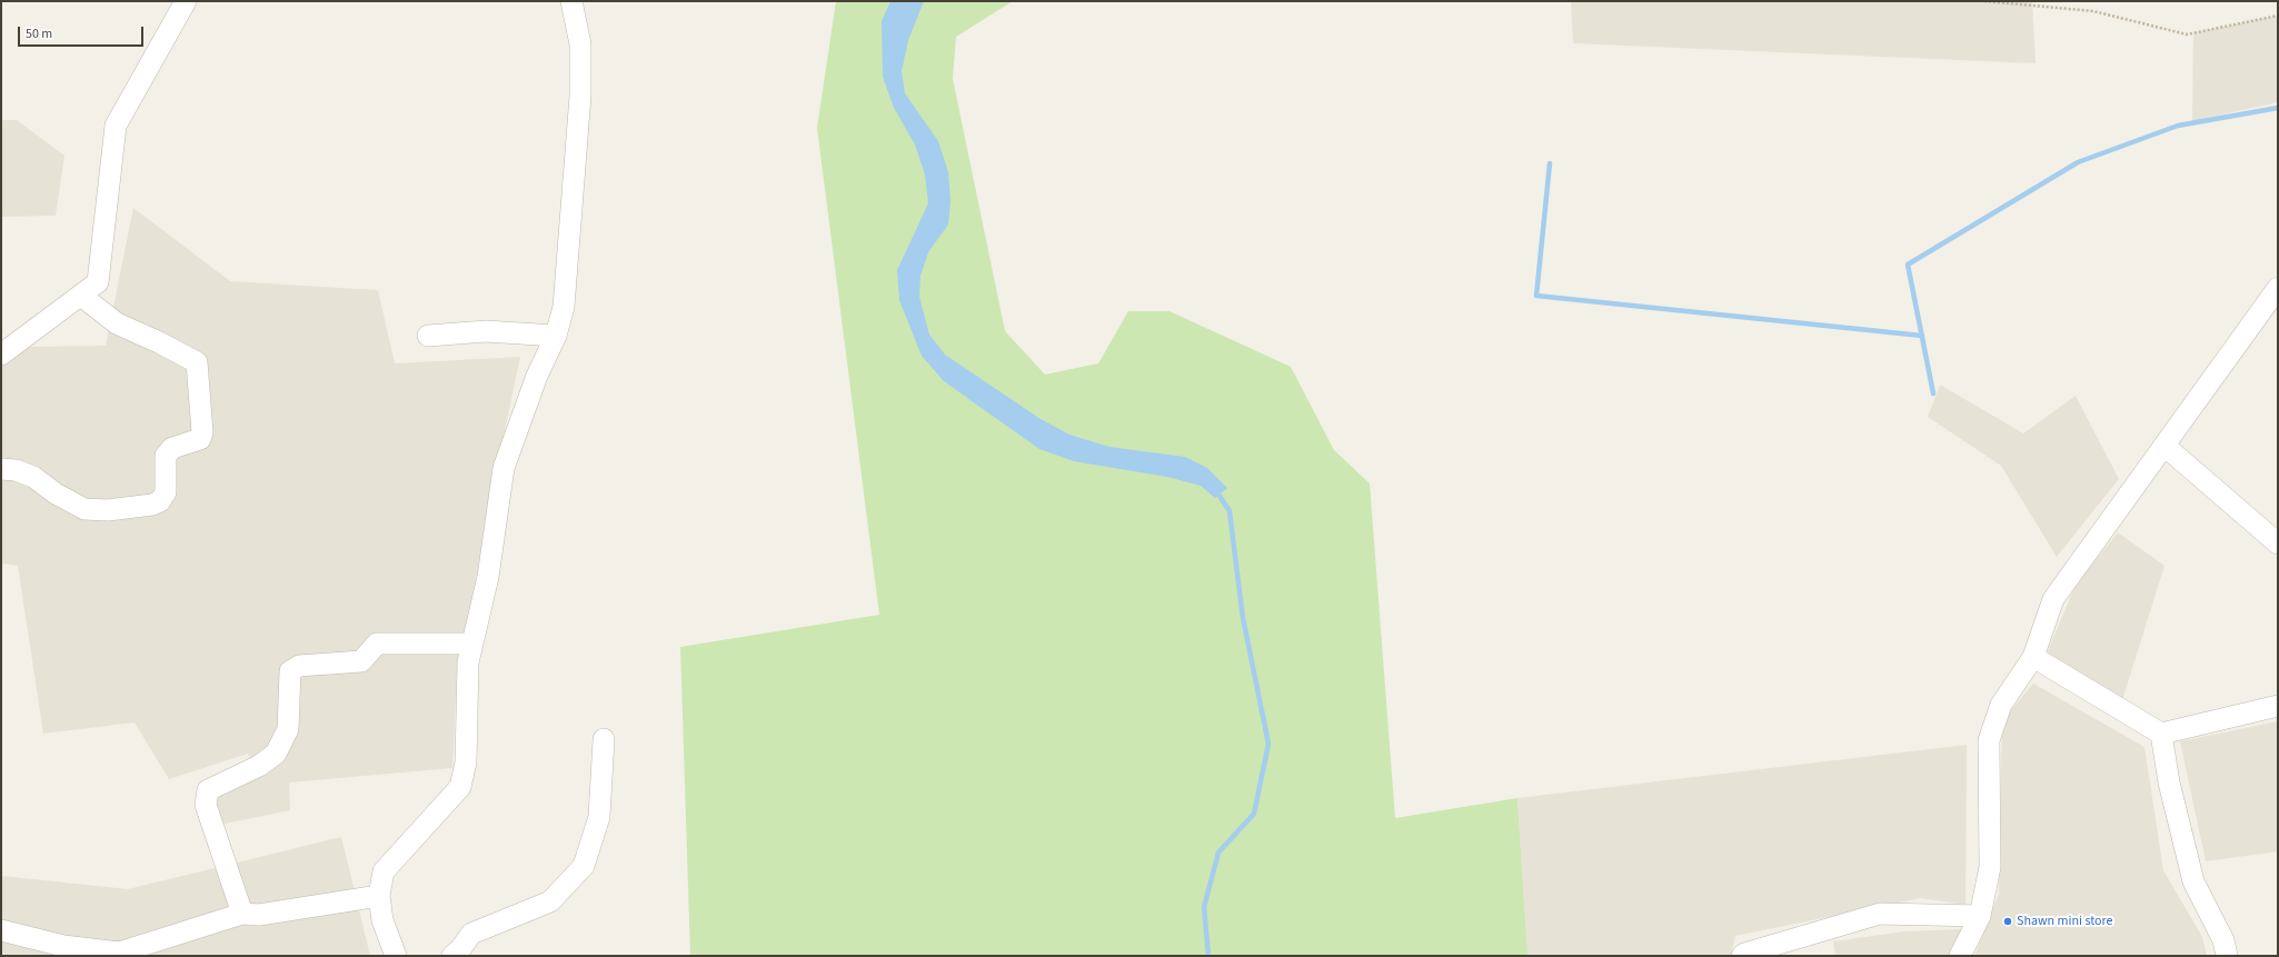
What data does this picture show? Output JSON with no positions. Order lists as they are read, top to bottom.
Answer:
{
  "places": ["Shawn mini store"],
  "scale_bar": "50 m"
}
